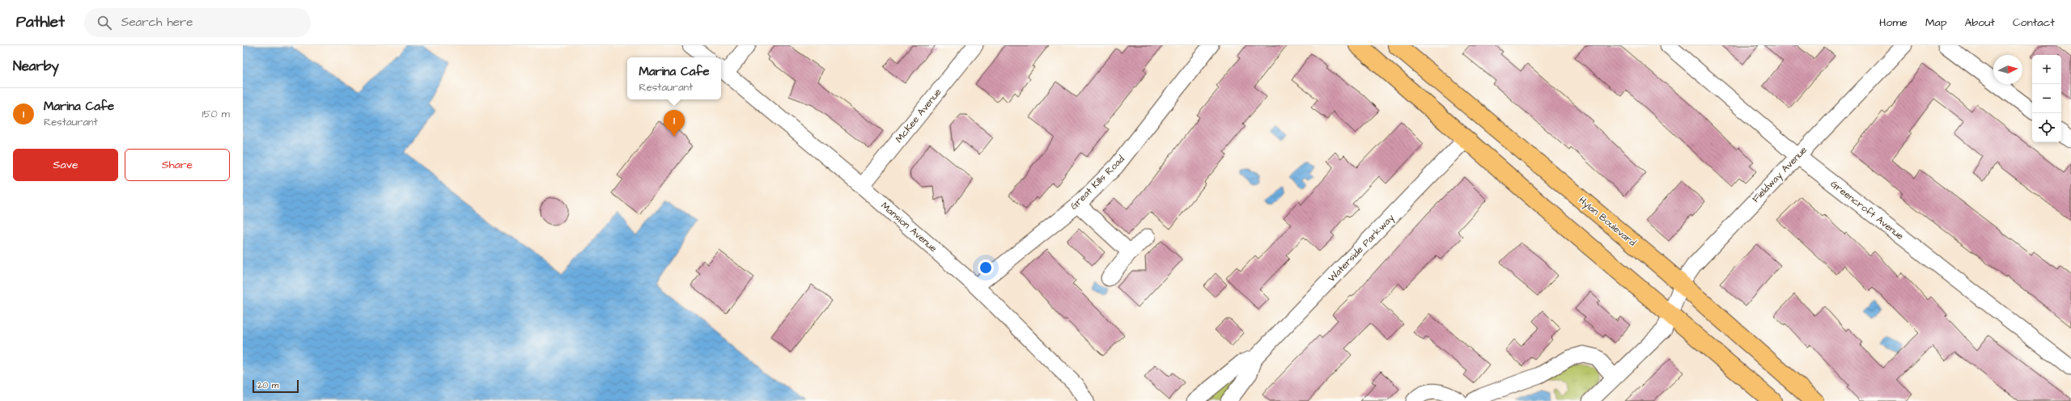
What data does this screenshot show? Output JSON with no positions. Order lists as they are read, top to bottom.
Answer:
{
  "streets": {
    "main road": ["Hylan Boulevard"],
    "street": [
      "McKee Avenue",
      "Fieldway Avenue",
      "Great Kills Road",
      "Greencroft Avenue",
      "Mansion Avenue",
      "Waterside Parkway"
    ]
  },
  "crossings": [
    ["McKee Avenue", "Mansion Avenue"],
    ["Fieldway Avenue", "Greencroft Avenue"],
    ["Fieldway Avenue", "Hylan Boulevard"],
    ["Great Kills Road", "Mansion Avenue"]
  ],
  "scale_bar": "20 m",
  "north": "right",
  "page": {
    "header": "Pathlet",
    "search": "Search here",
    "nav": [
      "Home",
      "Map",
      "About",
      "Contact"
    ],
    "heading": "Nearby",
    "map_buttons": ["+", "−"],
    "popup": ["Marina Cafe", "Restaurant"],
    "list": [
      {
        "mark": "1",
        "name": "Marina Cafe",
        "note": "Restaurant",
        "value": "150 m"
      }
    ],
    "pins": "1",
    "buttons": ["Save", "Share"],
    "scale": "20 m"
  }
}
